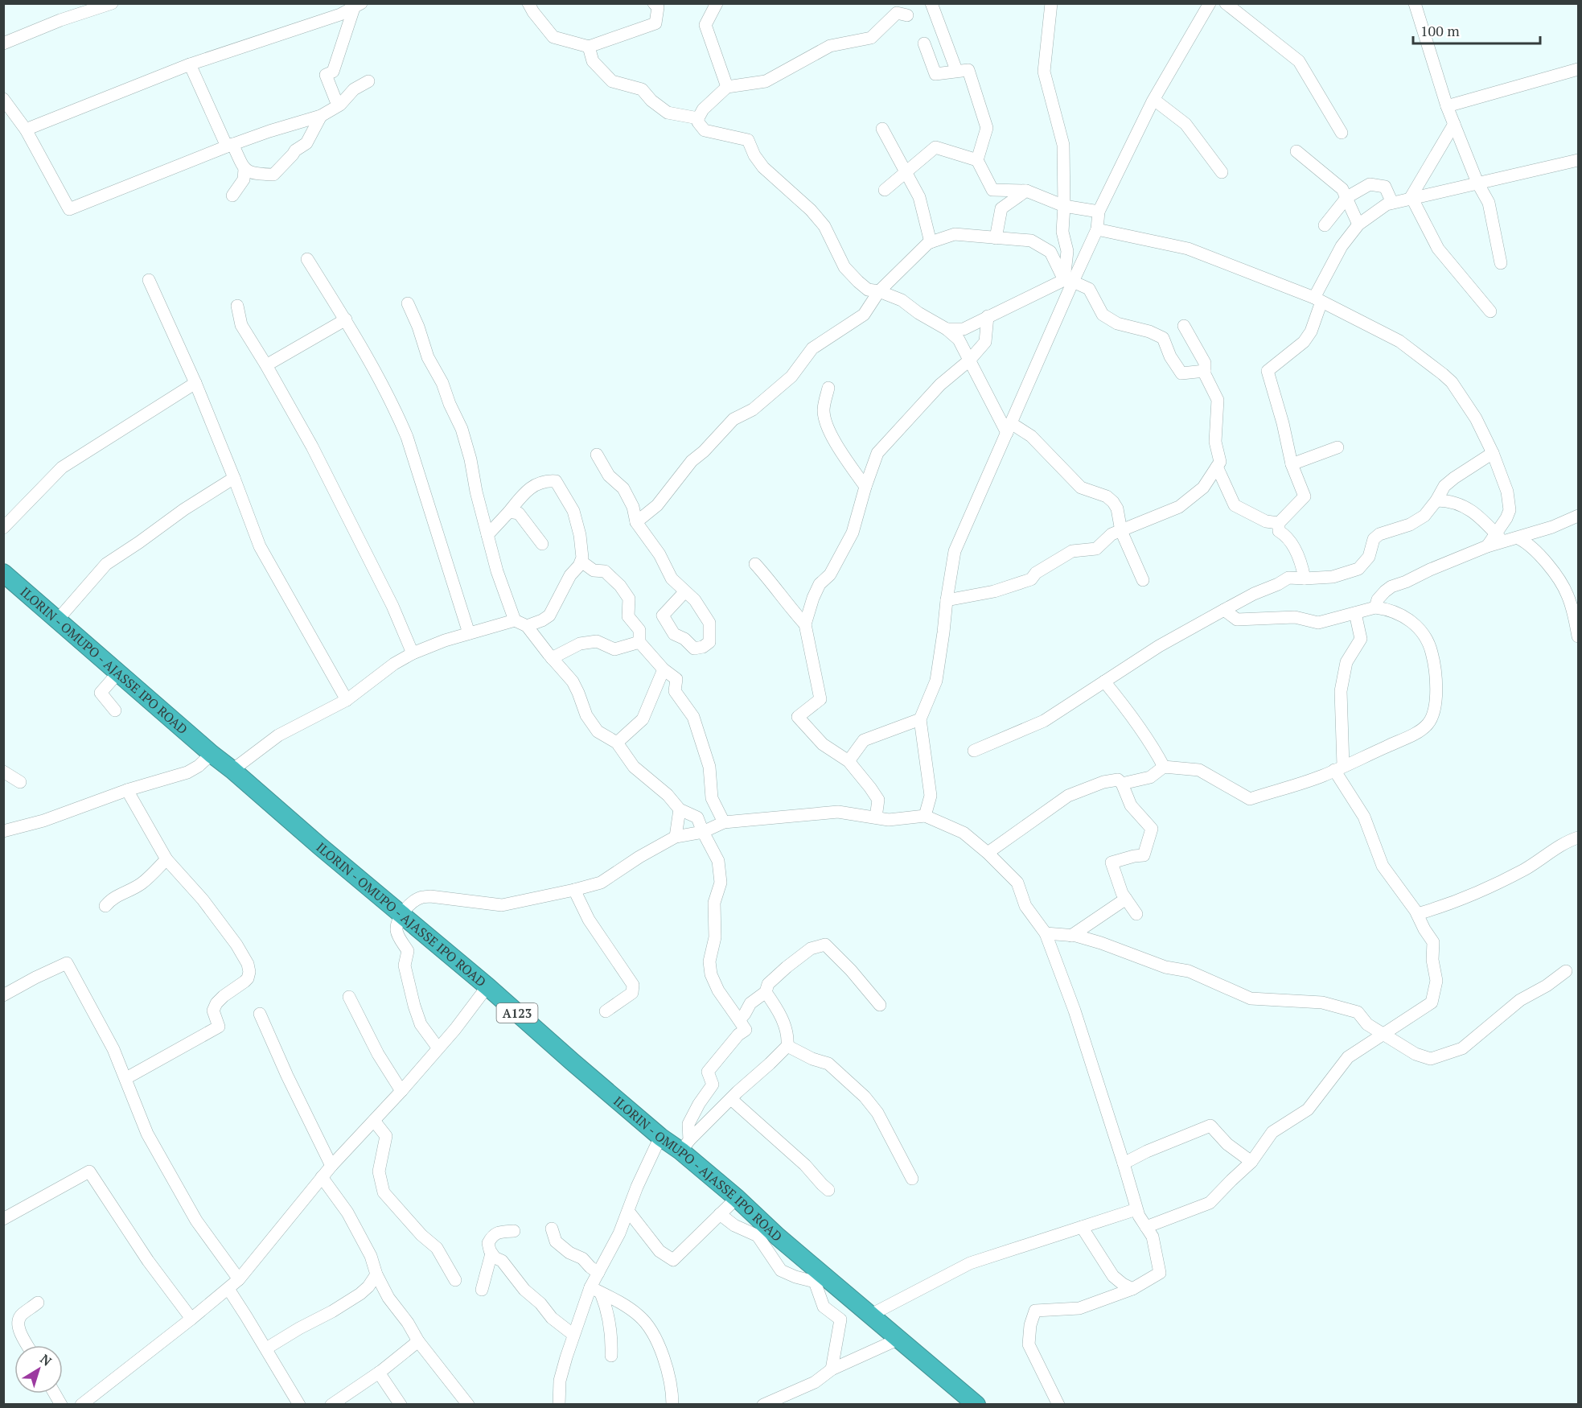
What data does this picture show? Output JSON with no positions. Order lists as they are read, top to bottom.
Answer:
{
  "streets": {
    "highway": ["ILORIN - OMUPO - AJASSE IPO ROAD", "A123"]
  },
  "scale_bar": "100 m",
  "north": "top right"
}
